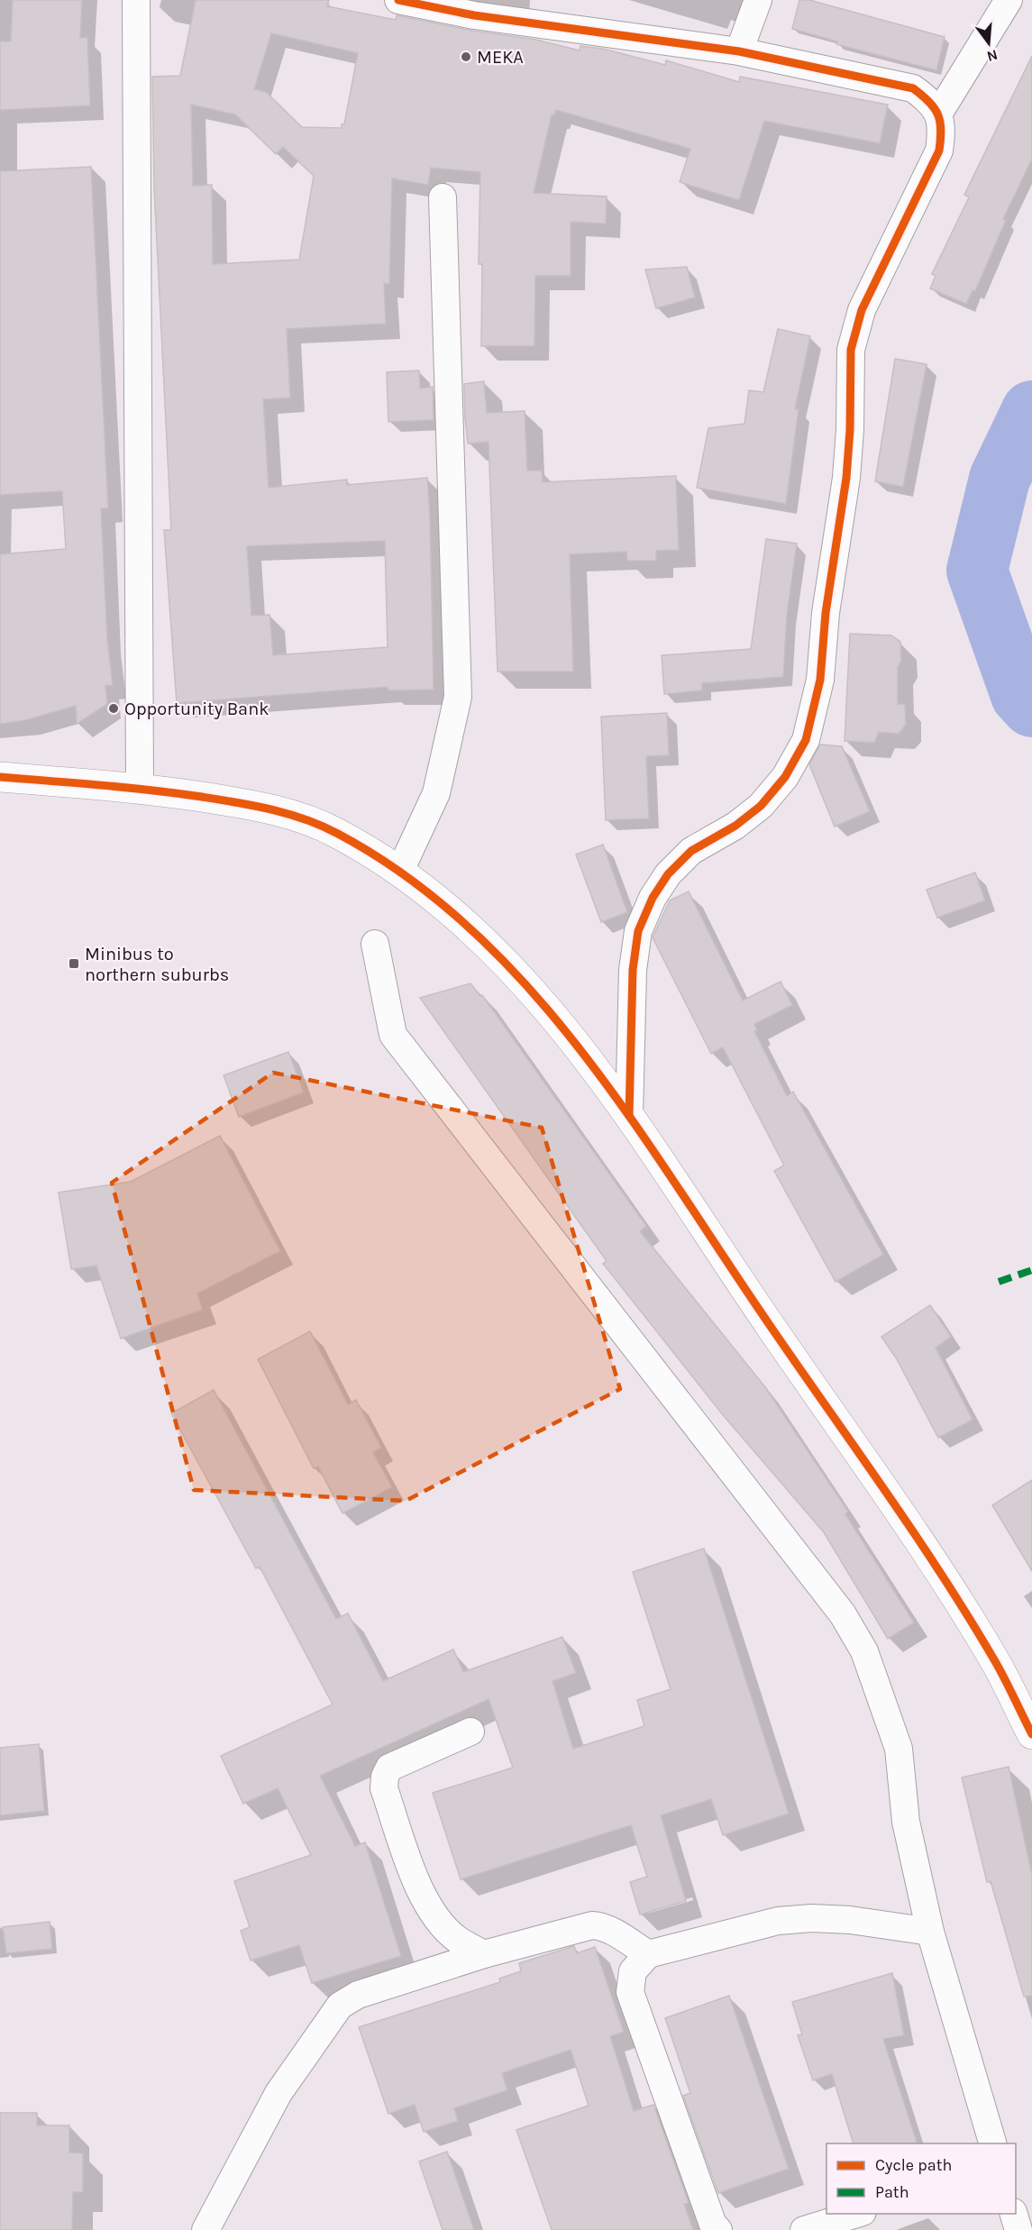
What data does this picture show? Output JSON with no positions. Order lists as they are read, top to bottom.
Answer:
{
  "places": {
    "other": ["MEKA", "Opportunity Bank"],
    "transit": ["Minibus to northern suburbs"]
  },
  "legend": ["Cycle path", "Path"],
  "north": "bottom"
}
